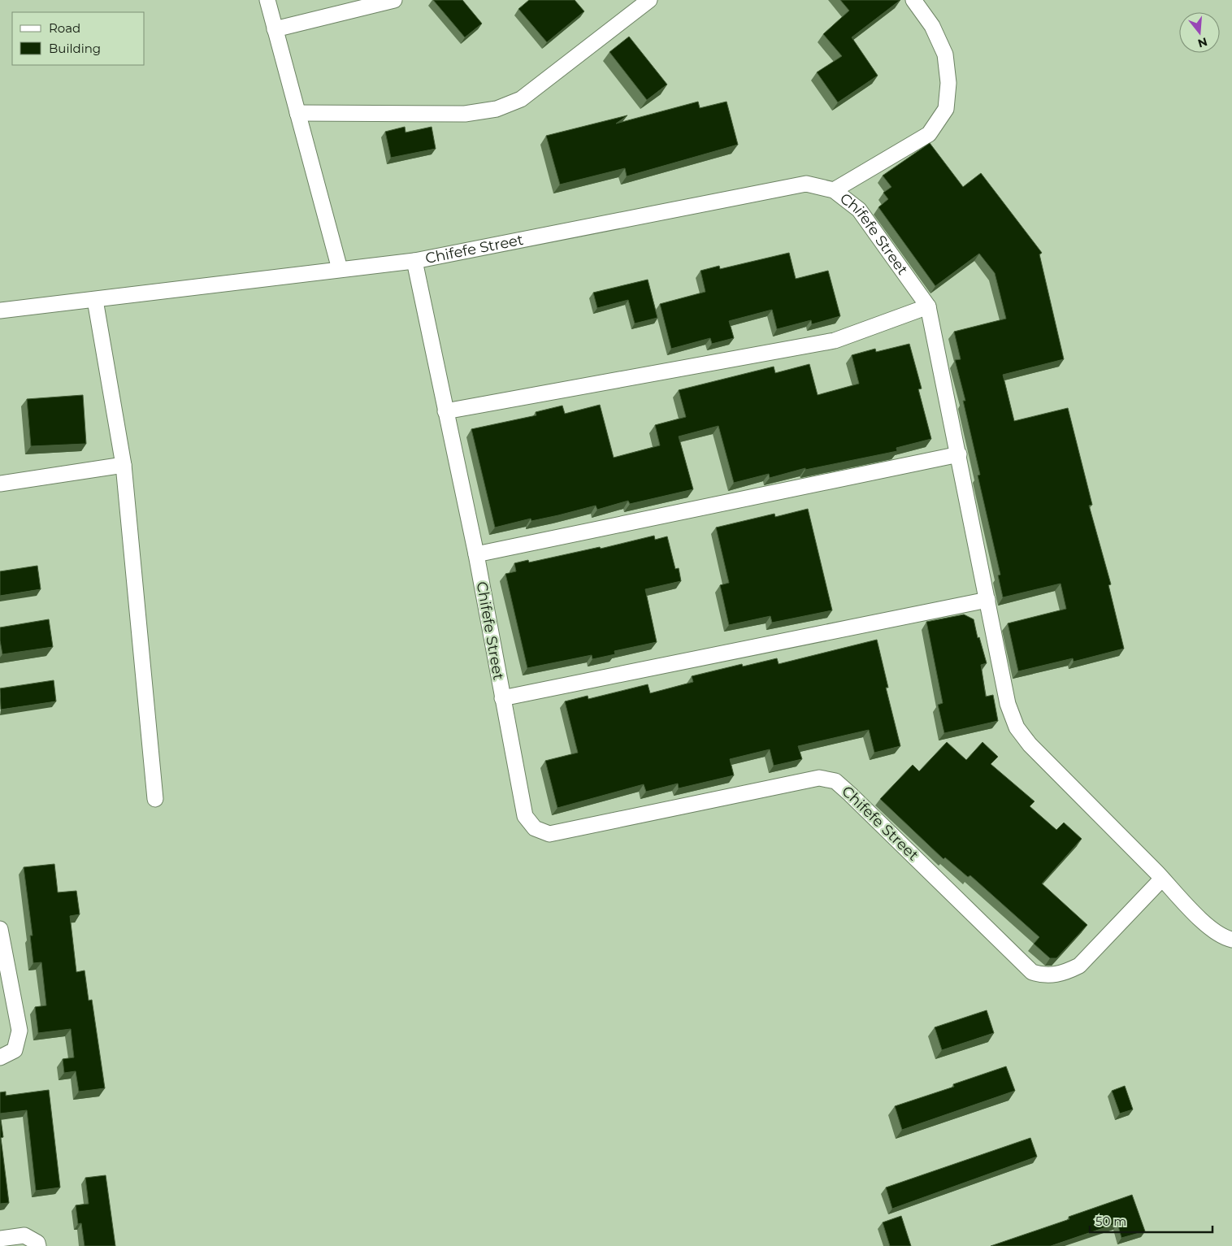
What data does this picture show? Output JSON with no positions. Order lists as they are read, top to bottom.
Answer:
{
  "streets": {
    "street": ["Chifefe Street"]
  },
  "legend": ["Road", "Building"],
  "scale_bar": "50 m",
  "north": "bottom"
}
